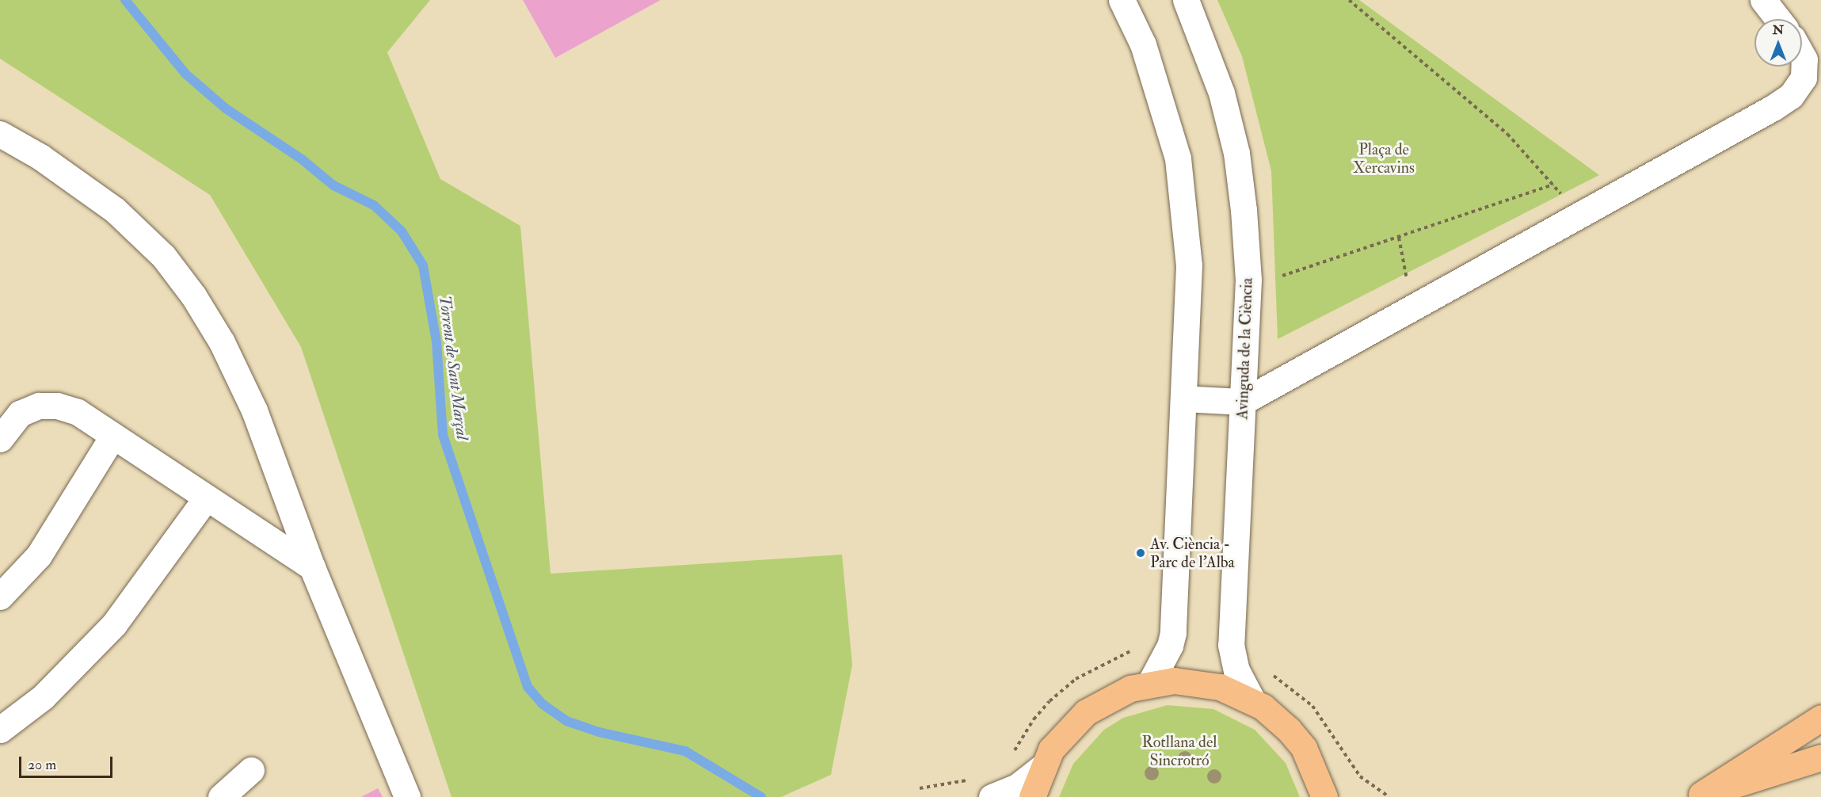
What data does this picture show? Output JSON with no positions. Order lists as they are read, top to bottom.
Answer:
{
  "streets": {
    "street": ["Avinguda de la Ciència"]
  },
  "water": ["Torrent de Sant Marçal"],
  "parks": ["Plaça de Xercavins", "Rotllana del Sincrotró"],
  "places": ["Av. Ciència - Parc de l'Alba"],
  "scale_bar": "20 m",
  "north": "top"
}
